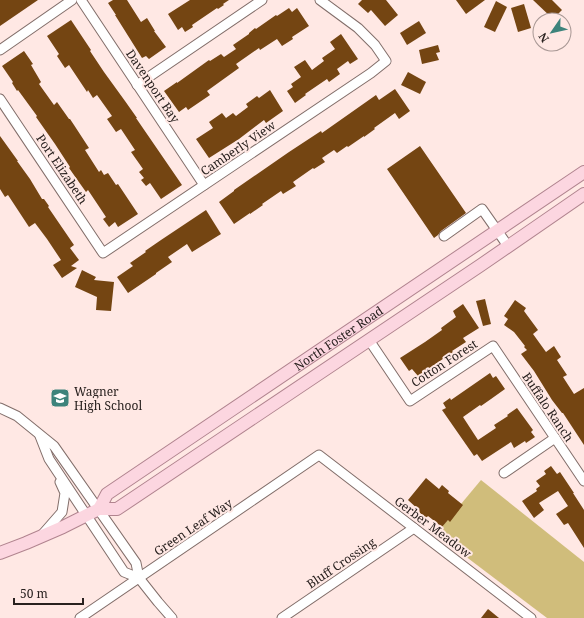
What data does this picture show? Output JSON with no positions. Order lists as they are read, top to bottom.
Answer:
{
  "streets": {
    "main road": ["North Foster Road"],
    "street": [
      "Davenport Bay",
      "Camberly View",
      "Port Elizabeth",
      "Cotton Forest",
      "Buffalo Ranch",
      "Green Leaf Way",
      "Gerber Meadow",
      "Bluff Crossing"
    ]
  },
  "crossings": [
    ["Davenport Bay", "Camberly View"],
    ["Camberly View", "Port Elizabeth"],
    ["North Foster Road", "Cotton Forest"],
    ["Cotton Forest", "Buffalo Ranch"],
    ["Green Leaf Way", "Gerber Meadow"],
    ["Gerber Meadow", "Bluff Crossing"]
  ],
  "places": {
    "school or university": ["Wagner High School"]
  },
  "scale_bar": "50 m",
  "north": "bottom left"
}
